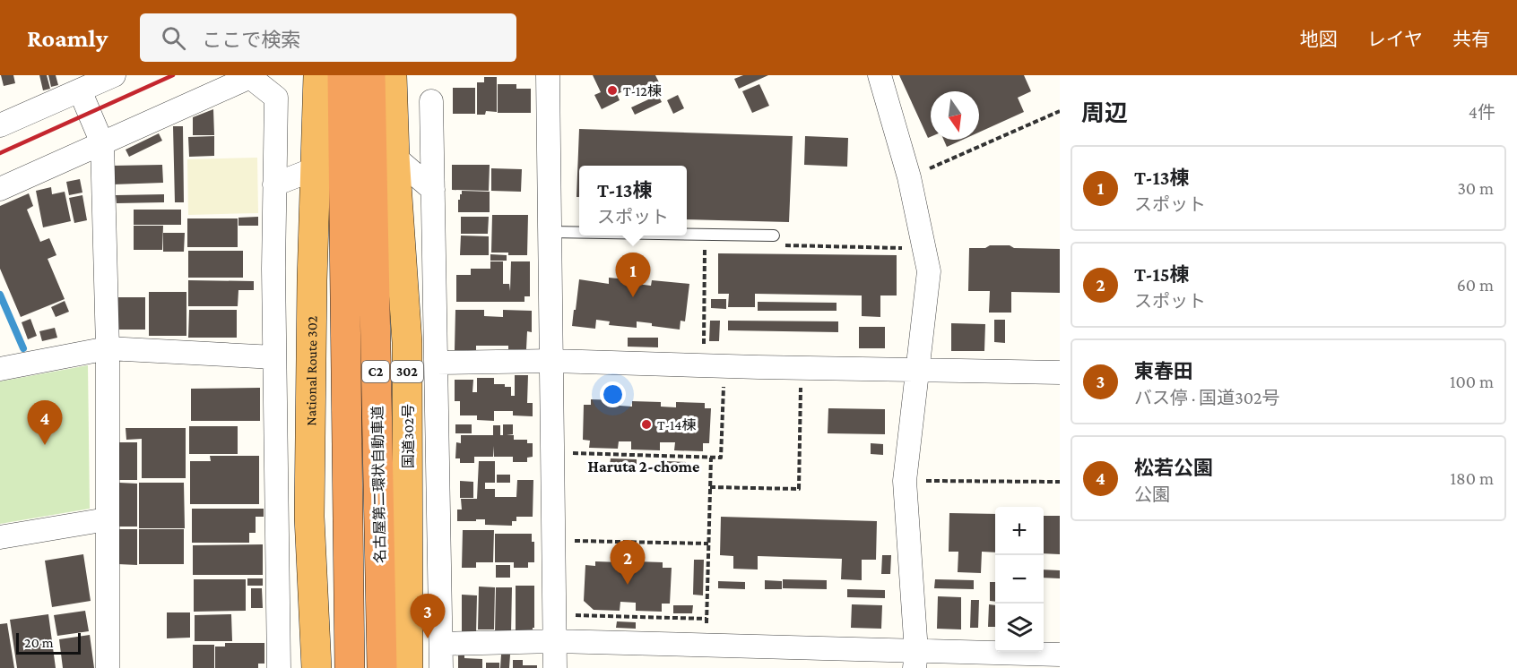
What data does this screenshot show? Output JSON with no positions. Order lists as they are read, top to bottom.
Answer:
{
  "streets": {
    "highway": [
      "National Route 302",
      "C2",
      "302",
      "国道302号",
      "名古屋第二環状自動車道"
    ]
  },
  "districts": ["Haruta 2-chome"],
  "places": ["T-12棟", "T-14棟"],
  "scale_bar": "20 m",
  "north": "bottom",
  "page": {
    "header": "Roamly",
    "search": "ここで検索",
    "nav": ["地図", "レイヤ", "共有"],
    "heading": ["周辺", "4件"],
    "list": [
      {
        "mark": "1",
        "name": "T-13棟",
        "note": "スポット",
        "value": "30 m"
      },
      {
        "mark": "2",
        "name": "T-15棟",
        "note": "スポット",
        "value": "60 m"
      },
      {
        "mark": "3",
        "name": "東春田",
        "note": "バス停 · 国道302号",
        "value": "100 m"
      },
      {
        "mark": "4",
        "name": "松若公園",
        "note": "公園",
        "value": "180 m"
      }
    ],
    "popup": ["T-13棟", "スポット"],
    "pins": [
      "1",
      "4",
      "2",
      "3"
    ],
    "map_buttons": ["+", "−"],
    "scale": "20 m"
  }
}
